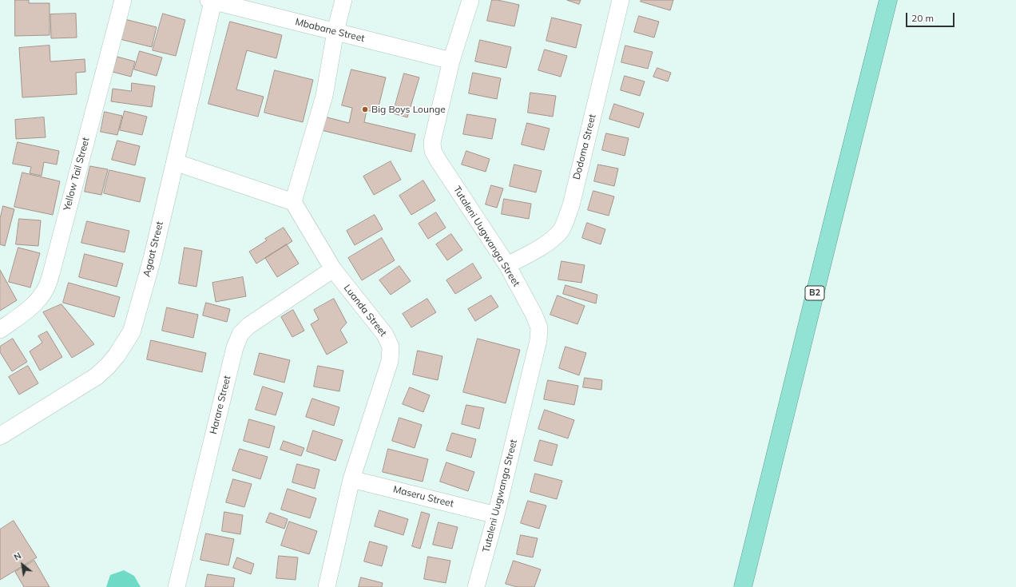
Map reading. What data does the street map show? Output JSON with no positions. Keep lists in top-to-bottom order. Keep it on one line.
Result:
{"streets":{"highway":["B2"],"street":["Mbabane Street","Dodoma Street","Yellow Tail Street","Tutaleni Uugwanga Street","Agaat Street","Luanda Street","Harare Street","Maseru Street"]},"crossings":[["Mbabane Street","Tutaleni Uugwanga Street"],["Mbabane Street","Agaat Street"],["Dodoma Street","Tutaleni Uugwanga Street"],["Tutaleni Uugwanga Street","Maseru Street"],["Luanda Street","Harare Street"],["Luanda Street","Maseru Street"]],"places":["Big Boys Lounge"],"scale_bar":"20 m","north":"top left"}
